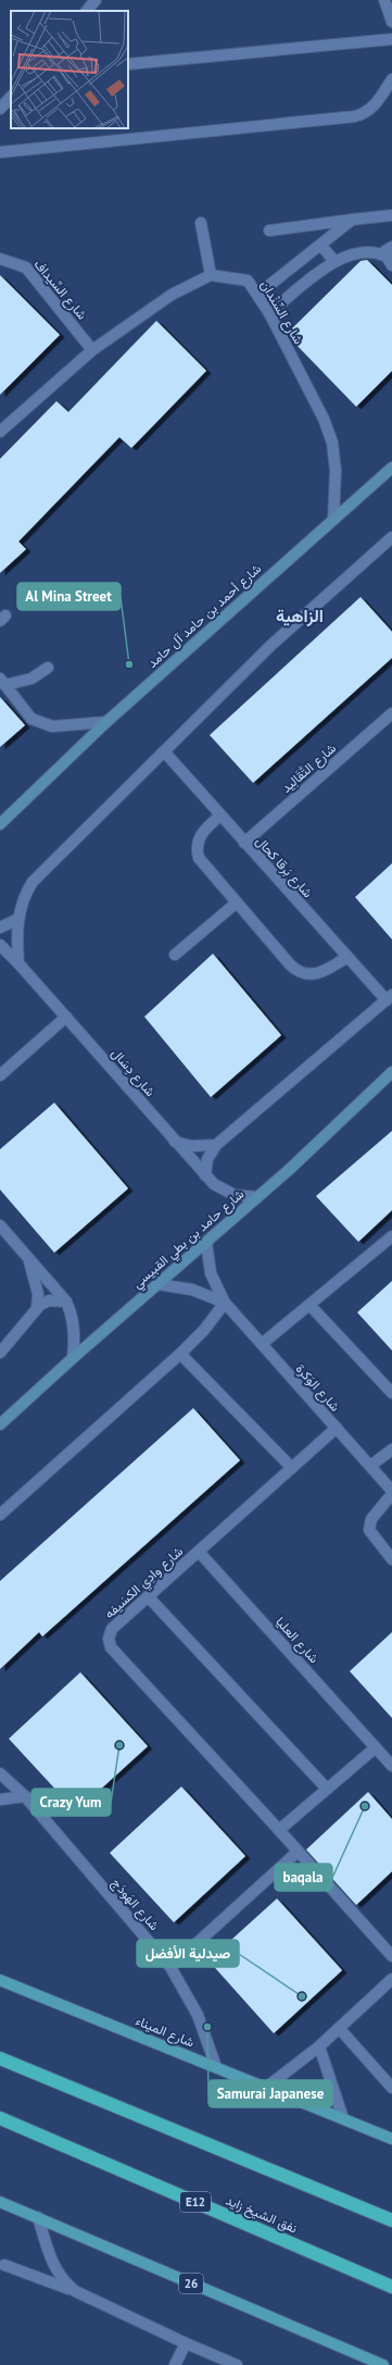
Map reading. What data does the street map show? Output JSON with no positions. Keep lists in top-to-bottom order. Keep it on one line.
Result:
{"streets":{"highway":["E12","نفق الشيخ زايد"],"main road":["شارع أحمد بن حامد آل حامد","شارع حامد بن بطي القبيسي","شارع الميناء","26"],"street":["شارع السِّيداف","شارع السِّنْدان","شارع التَّقَالِيد","شارع بَرقا كحال","شارع دِسَال","شارع الوَكرة","شارع وادِي الكسَيفه","شارع العليا","شارع الهَودَج"]},"crossings":[["شارع السِّنْدان","شارع أحمد بن حامد آل حامد"],["شارع التَّقَالِيد","شارع بَرقا كحال"],["شارع دِسَال","شارع حامد بن بطي القبيسي"],["شارع حامد بن بطي القبيسي","شارع الوَكرة"],["شارع الوَكرة","شارع وادِي الكسَيفه"],["شارع وادِي الكسَيفه","شارع العليا"],["شارع الهَودَج","شارع الميناء"]],"districts":["الزاهية"],"places":["Al Mina Street","Crazy Yum","baqala","صيدلية الأفضل","Samurai Japanese"]}
